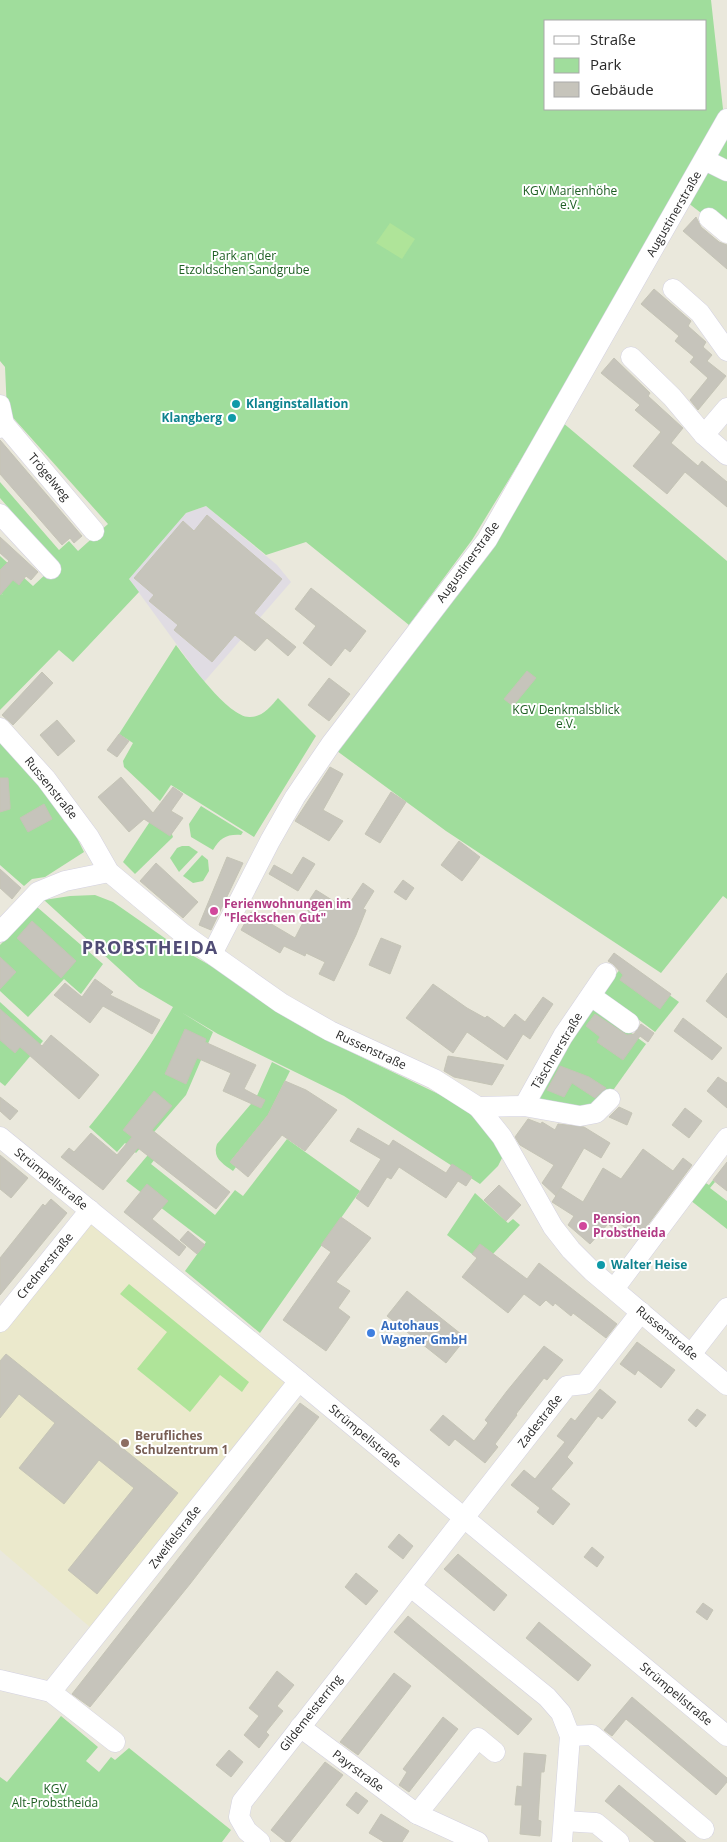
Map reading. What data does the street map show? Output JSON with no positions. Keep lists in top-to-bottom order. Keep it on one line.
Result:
{"streets":{"street":["Augustinerstraße","Trögelweg","Russenstraße","Täschnerstraße","Strümpellstraße","Crednerstraße","Zadestraße","Zweifelstraße","Gildemeisterring","Payrstraße"]},"crossings":[["Augustinerstraße","Russenstraße"],["Russenstraße","Täschnerstraße"],["Russenstraße","Zadestraße"],["Strümpellstraße","Crednerstraße"],["Strümpellstraße","Zadestraße"],["Strümpellstraße","Zweifelstraße"],["Strümpellstraße","Gildemeisterring"],["Zadestraße","Gildemeisterring"],["Gildemeisterring","Payrstraße"]],"districts":["PROBSTHEIDA"],"parks":["KGV Marienhöhe e.V.","Park an der Etzoldschen Sandgrube","KGV Denkmalsblick e.V.","KGV Alt-Probstheida"],"places":["Klanginstallation","Klangberg","Ferienwohnungen im \"Fleckschen Gut\"","Pension Probstheida","Walter Heise","Autohaus Wagner GmbH","Berufliches Schulzentrum 1"],"legend":["Straße","Park","Gebäude"]}
